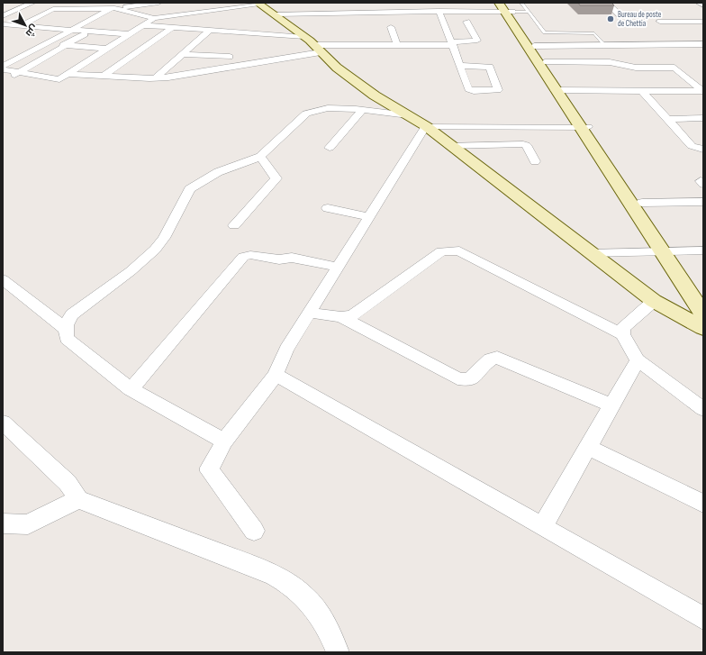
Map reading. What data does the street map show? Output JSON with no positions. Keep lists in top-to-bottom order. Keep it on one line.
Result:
{"places":["Bureau de poste de Chettia"],"north":"bottom right"}
